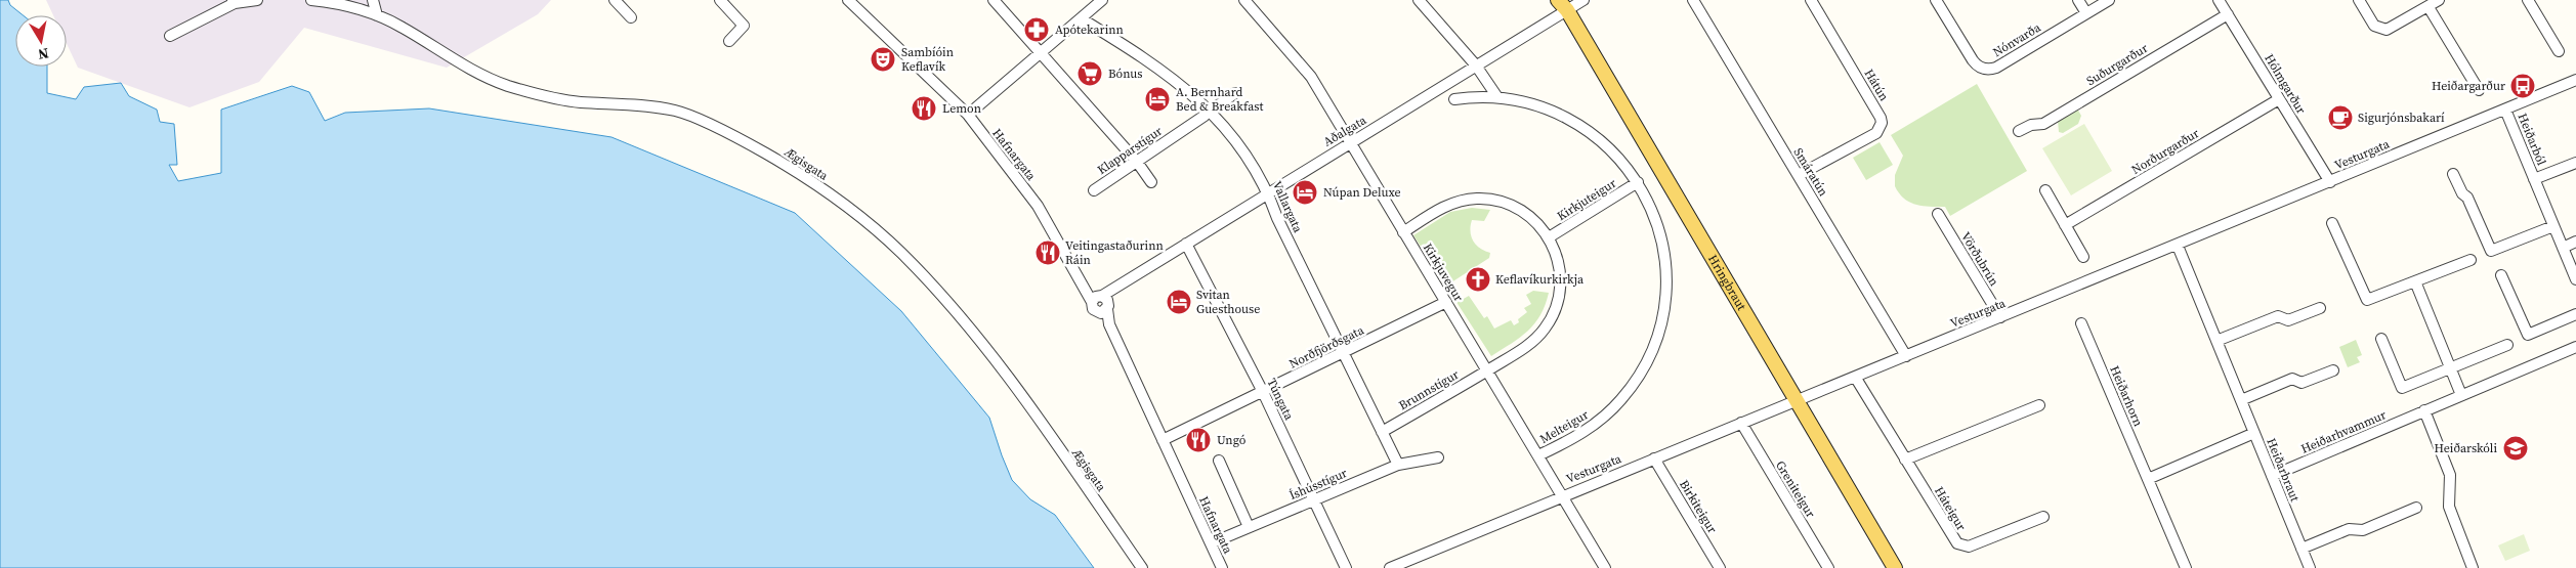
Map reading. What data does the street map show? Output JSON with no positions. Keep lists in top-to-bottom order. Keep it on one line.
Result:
{"streets":{"main road":["Hringbraut"],"street":["Nónvarða","Suðurgarður","Hólmgarður","Hátún","Aðalgata","Heiðarból","Klapparstígur","Norðurgarður","Hafnargata","Vesturgata","Ægisgata","Smáratún","Kirkjuteigur","Vallargata","Vörðubrún","Kirkjuvegur","Norðfjörðsgata","Brunnstígur","Heiðarhorn","Túngata","Melteigur","Heiðarhvammur","Heiðarbraut","Íshússtígur","Greniteigur","Birkiteigur","Háteigur"]},"crossings":[["Suðurgarður","Hólmgarður"],["Hólmgarður","Norðurgarður"],["Hólmgarður","Vesturgata"],["Hátún","Smáratún"],["Aðalgata","Hafnargata"],["Aðalgata","Vallargata"],["Aðalgata","Kirkjuvegur"],["Aðalgata","Hringbraut"],["Aðalgata","Túngata"],["Heiðarból","Vesturgata"],["Klapparstígur","Vallargata"],["Hafnargata","Norðfjörðsgata"],["Hafnargata","Íshússtígur"],["Vesturgata","Smáratún"],["Vesturgata","Vörðubrún"],["Vesturgata","Kirkjuvegur"],["Vesturgata","Hringbraut"],["Vesturgata","Heiðarbraut"],["Vesturgata","Greniteigur"],["Vesturgata","Birkiteigur"],["Vesturgata","Háteigur"],["Kirkjuteigur","Kirkjuvegur"],["Kirkjuteigur","Brunnstígur"],["Kirkjuteigur","Melteigur"],["Vallargata","Norðfjörðsgata"],["Vallargata","Brunnstígur"],["Vallargata","Íshússtígur"],["Kirkjuvegur","Norðfjörðsgata"],["Kirkjuvegur","Brunnstígur"],["Kirkjuvegur","Melteigur"],["Norðfjörðsgata","Túngata"],["Túngata","Íshússtígur"],["Heiðarhvammur","Heiðarbraut"]],"places":{"pharmacy":["Apótekarinn"],"theatre":["Sambíóin Keflavík"],"supermarket":["Bónus"],"bus stop":["Heiðargarður"],"hotel":["A. Bernhard Bed & Breakfast","Núpan Deluxe","Svitan Guesthouse"],"restaurant":["Lemon","Veitingastaðurinn Ráin","Ungó"],"cafe":["Sigurjónsbakarí"],"church":["Keflavíkurkirkja"],"school or university":["Heiðarskóli"]},"north":"bottom"}
